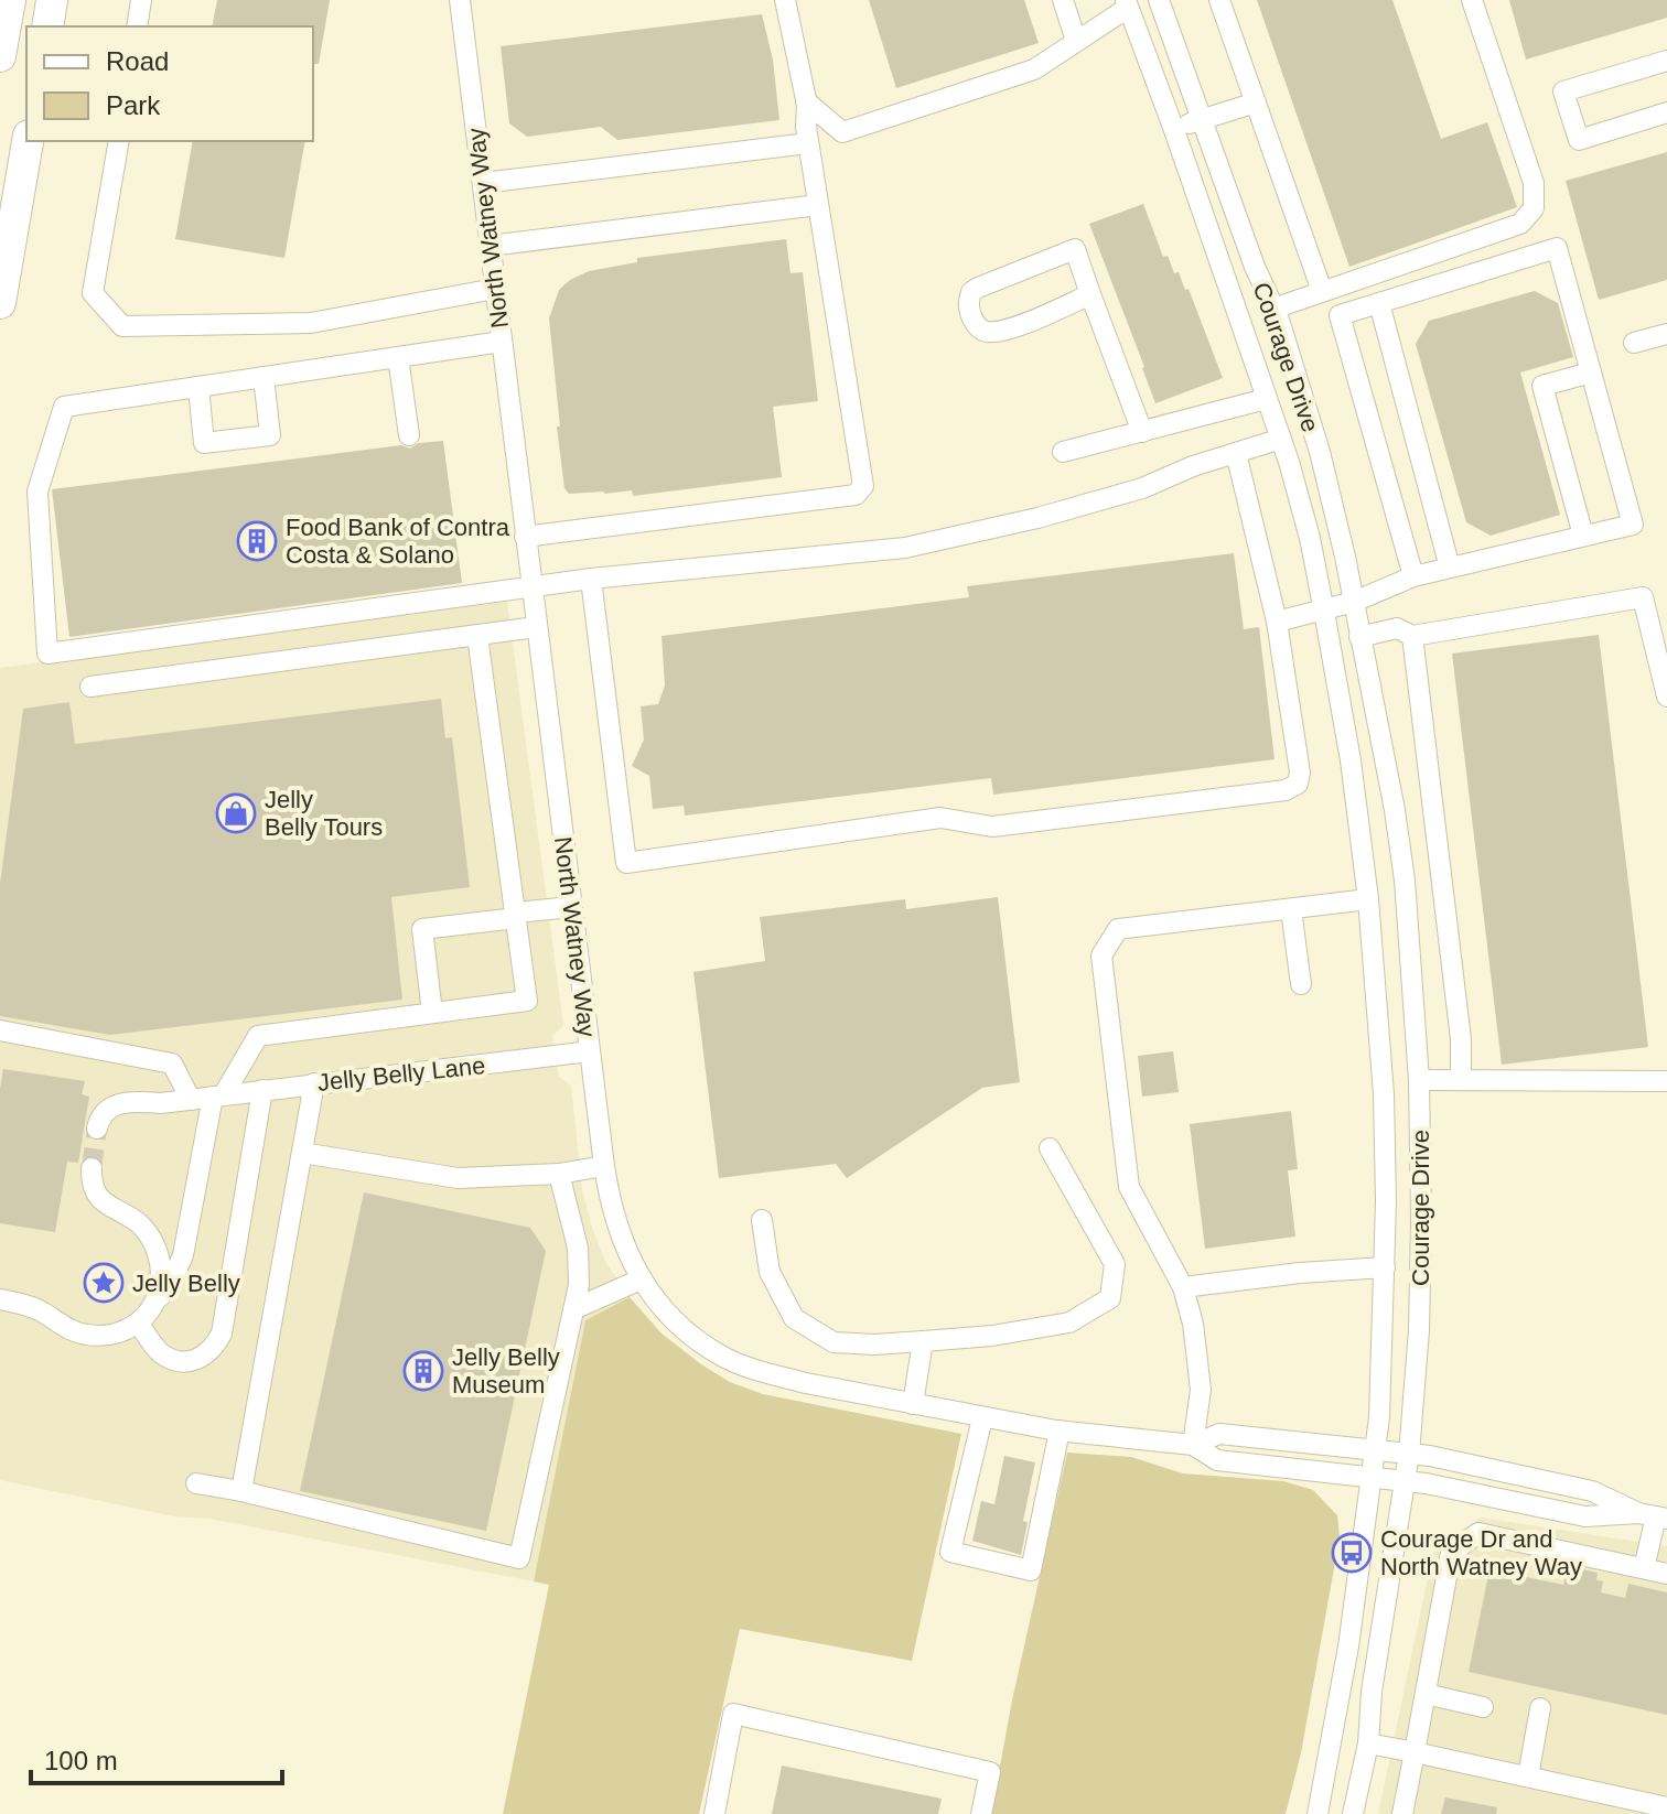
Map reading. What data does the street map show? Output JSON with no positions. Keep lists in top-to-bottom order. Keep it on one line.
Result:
{"streets":{"street":["North Watney Way","Courage Drive","Jelly Belly Lane"]},"crossings":[["North Watney Way","Courage Drive"],["North Watney Way","Jelly Belly Lane"]],"places":{"building":["Food Bank of Contra Costa & Solano","Jelly Belly Museum"],"shop":["Jelly Belly Tours"],"place":["Jelly Belly"],"bus stop":["Courage Dr and North Watney Way"]},"legend":["Road","Park"],"scale_bar":"100 m"}
